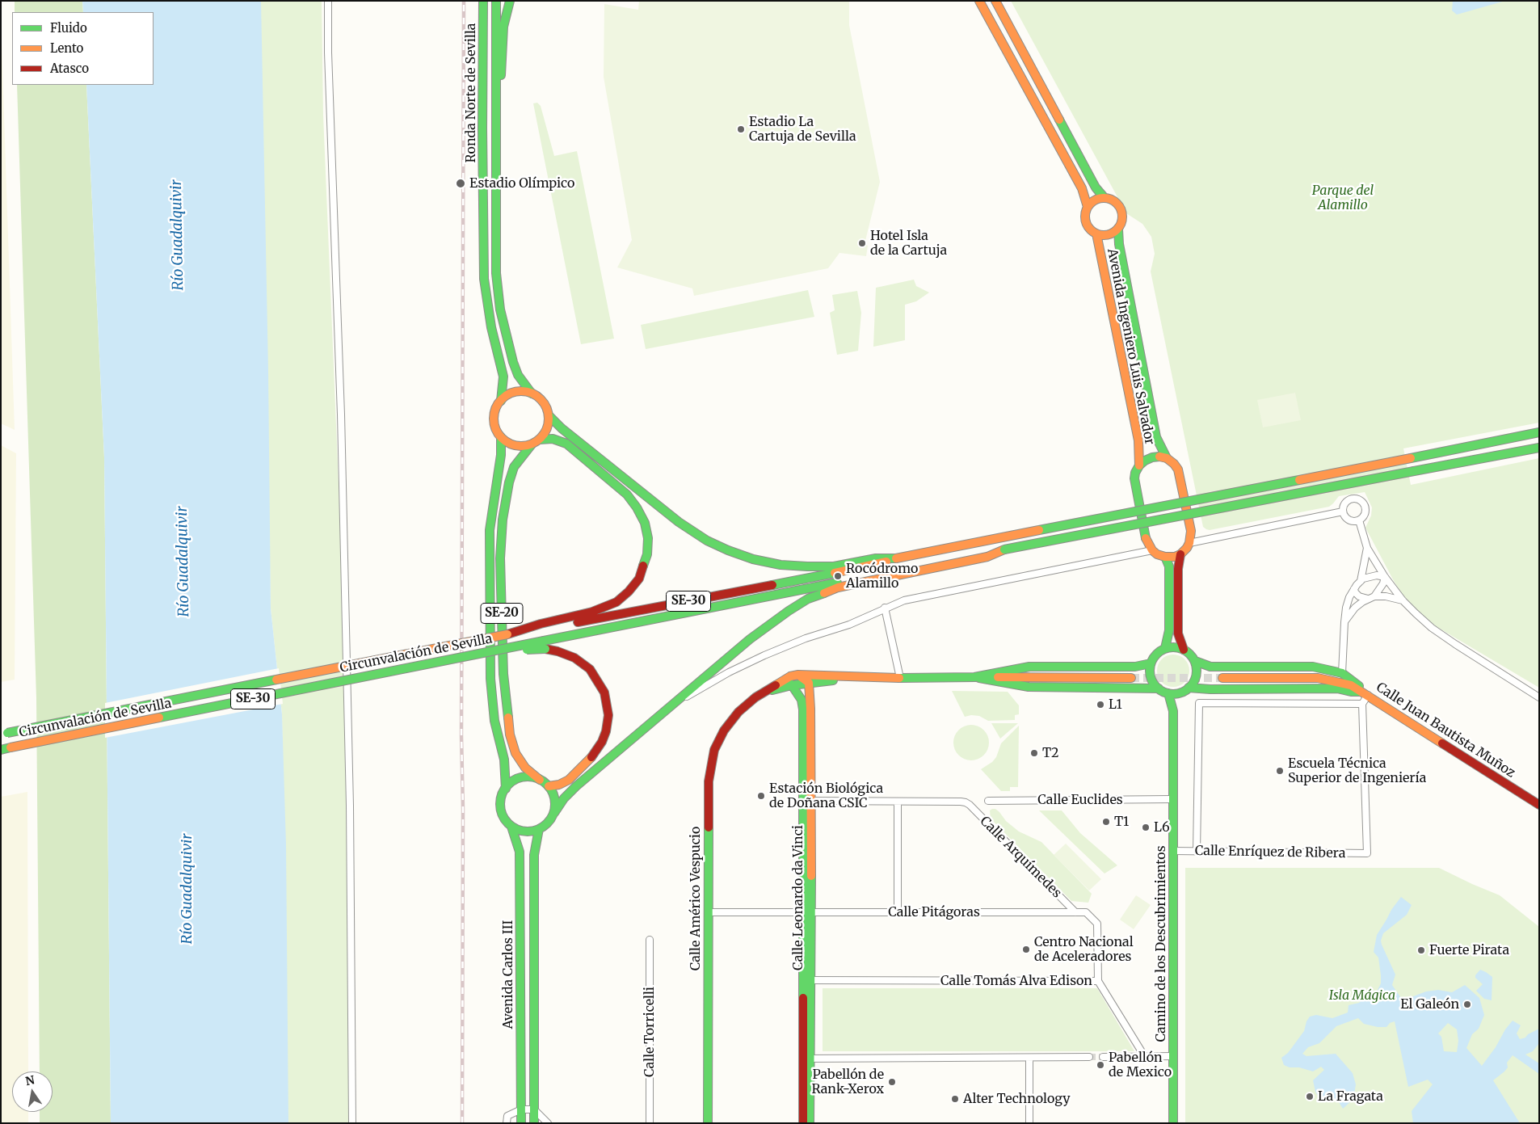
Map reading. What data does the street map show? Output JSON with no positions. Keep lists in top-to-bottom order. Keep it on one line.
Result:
{"streets":{"main road":["Ronda Norte de Sevilla","Avenida Ingeniero Luis Salvador","SE-30","SE-20","Circunvalación de Sevilla","Calle Juan Bautista Muñoz","Calle Leonardo da Vinci","Calle Américo Vespucio","Camino de los Descubrimientos","Avenida Carlos III"],"street":["Calle Euclides","Calle Enríquez de Ribera","Calle Arquímedes","Calle Pitágoras","Calle Tomás Alva Edison","Calle Torricelli"]},"crossings":[["Ronda Norte de Sevilla","SE-20"],["Ronda Norte de Sevilla","Circunvalación de Sevilla"],["Ronda Norte de Sevilla","Avenida Carlos III"],["SE-20","Avenida Carlos III"],["Calle Juan Bautista Muñoz","Calle Américo Vespucio"],["Calle Juan Bautista Muñoz","Camino de los Descubrimientos"],["Calle Euclides","Camino de los Descubrimientos"],["Calle Enríquez de Ribera","Camino de los Descubrimientos"],["Calle Arquímedes","Calle Pitágoras"],["Calle Leonardo da Vinci","Calle Américo Vespucio"],["Calle Leonardo da Vinci","Calle Pitágoras"],["Calle Leonardo da Vinci","Calle Tomás Alva Edison"],["Calle Américo Vespucio","Calle Pitágoras"],["Calle Américo Vespucio","Camino de los Descubrimientos"],["Calle Pitágoras","Calle Tomás Alva Edison"]],"water":["Río Guadalquivir"],"parks":["Parque del Alamillo","Isla Mágica"],"places":["Estadio La Cartuja de Sevilla","Estadio Olímpico","Hotel Isla de la Cartuja","Rocódromo Alamillo","L1","T2","Escuela Técnica Superior de Ingeniería","Estación Biológica de Doñana CSIC","T1","L6","Centro Nacional de Aceleradores","Fuerte Pirata","El Galeón","Pabellón de Mexico","Pabellón de Rank-Xerox","La Fragata","Alter Technology"],"legend":["Fluido","Lento","Atasco"],"north":"top"}
